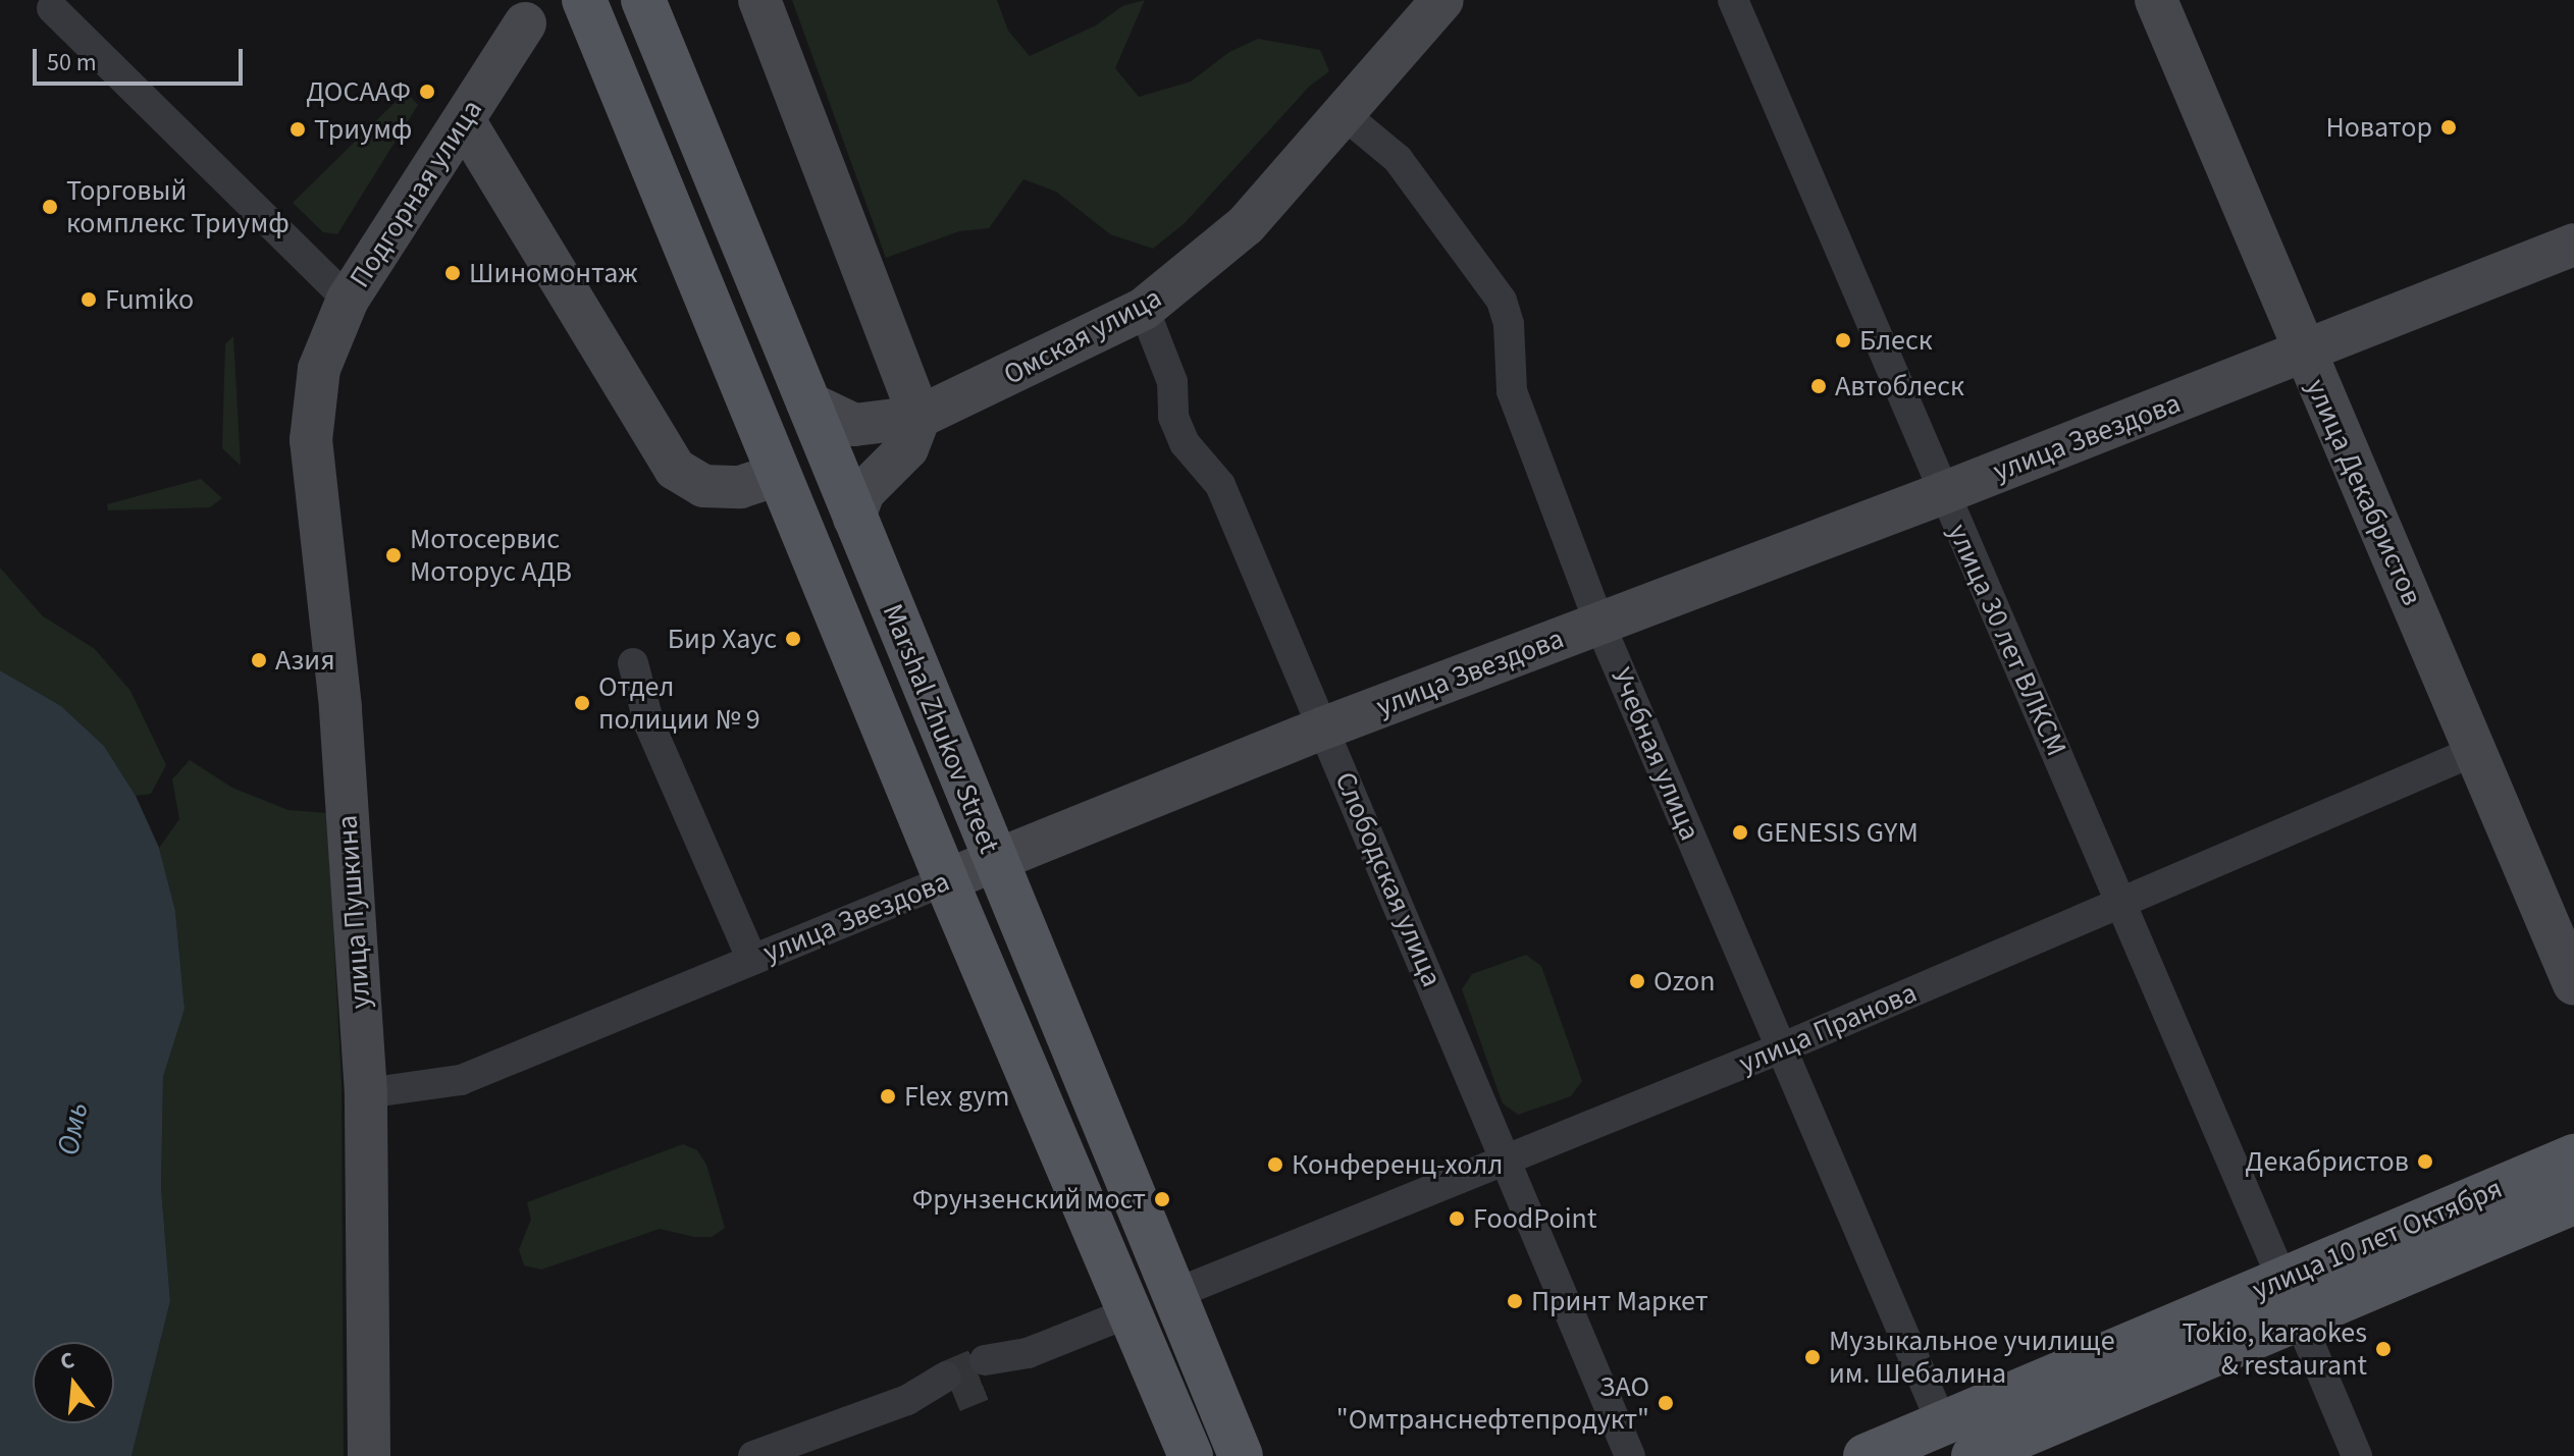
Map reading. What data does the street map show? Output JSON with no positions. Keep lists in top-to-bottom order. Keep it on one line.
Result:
{"streets":{"main road":["Marshal Zhukov Street","улица 10 лет Октября"],"street":["Подгорная улица","Омская улица","улица Звездова","улица Декабристов","улица 30 лет ВЛКСМ","Учебная улица","Слободская улица","улица Пушкина","улица Пранова"]},"crossings":[["Подгорная улица","улица Пушкина"],["Омская улица","Marshal Zhukov Street"],["Омская улица","Учебная улица"],["Омская улица","Слободская улица"],["улица Звездова","улица Декабристов"],["улица Звездова","улица 30 лет ВЛКСМ"],["улица Звездова","Marshal Zhukov Street"],["улица Звездова","Учебная улица"],["улица Звездова","Слободская улица"],["улица Звездова","улица Пушкина"],["улица Декабристов","улица Пранова"],["улица 30 лет ВЛКСМ","улица Пранова"],["улица 30 лет ВЛКСМ","улица 10 лет Октября"],["Marshal Zhukov Street","улица Пранова"],["Учебная улица","улица Пранова"],["Учебная улица","улица 10 лет Октября"],["Слободская улица","улица Пранова"]],"water":["Омь"],"places":["ДОСААФ","Новатор","Триумф","Торговый комплекс Триумф","Шиномонтаж","Fumiko","Блеск","Автоблеск","Мотосервис Моторус АДВ","Бир Хаус","Азия","Отдел полиции № 9","GENESIS GYM","Ozon","Flex gym","Декабристов","Конференц-холл","Фрунзенский мост","FoodPoint","Принт Маркет","Tokio, karaokes & restaurant","Музыкальное училище им. Шебалина","ЗАО \"Омтранснефтепродукт\""],"scale_bar":"50 m","north":"top"}
